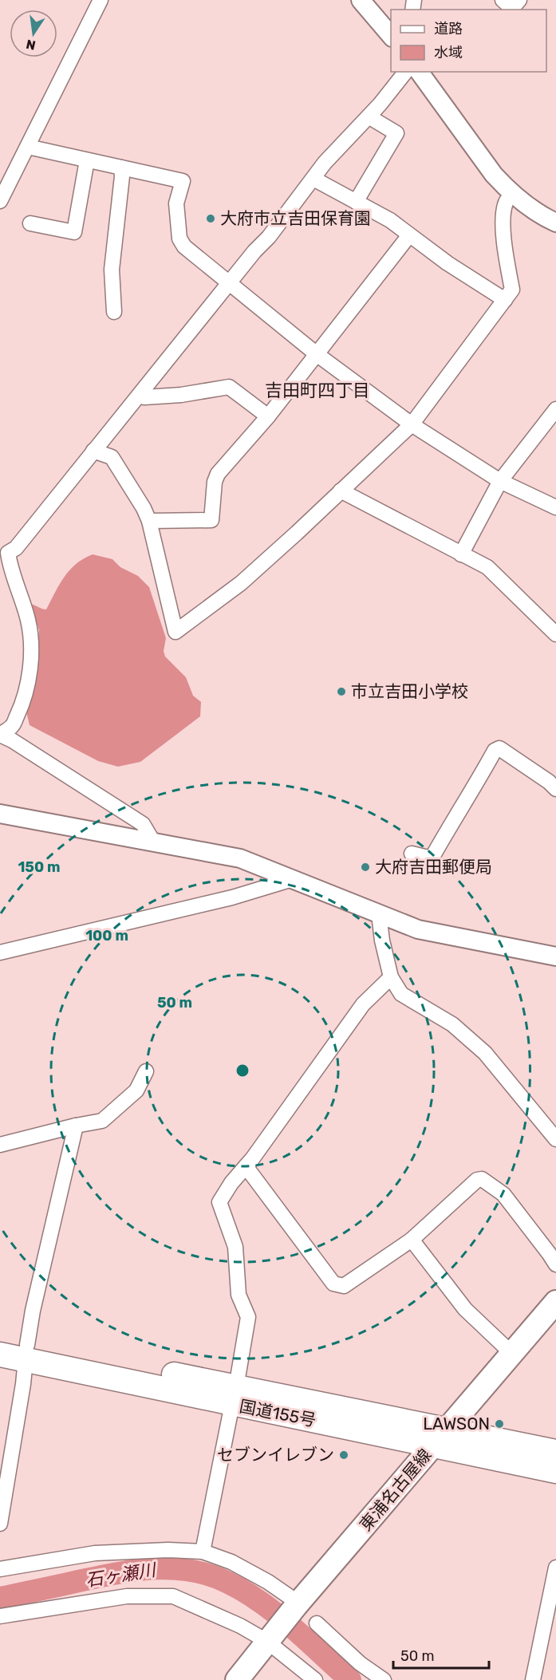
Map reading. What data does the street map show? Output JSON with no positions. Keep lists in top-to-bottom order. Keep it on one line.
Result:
{"streets":{"highway":["国道155号"],"main road":["東浦名古屋線"]},"crossings":[["国道155号","東浦名古屋線"]],"districts":["吉田町四丁目"],"water":["石ヶ瀬川"],"places":["大府市立吉田保育園","市立吉田小学校","大府吉田郵便局","LAWSON","セブンイレブン"],"legend":["道路","水域"],"scale_bar":"50 m","north":"bottom","rings":["150 m","100 m","50 m"]}
